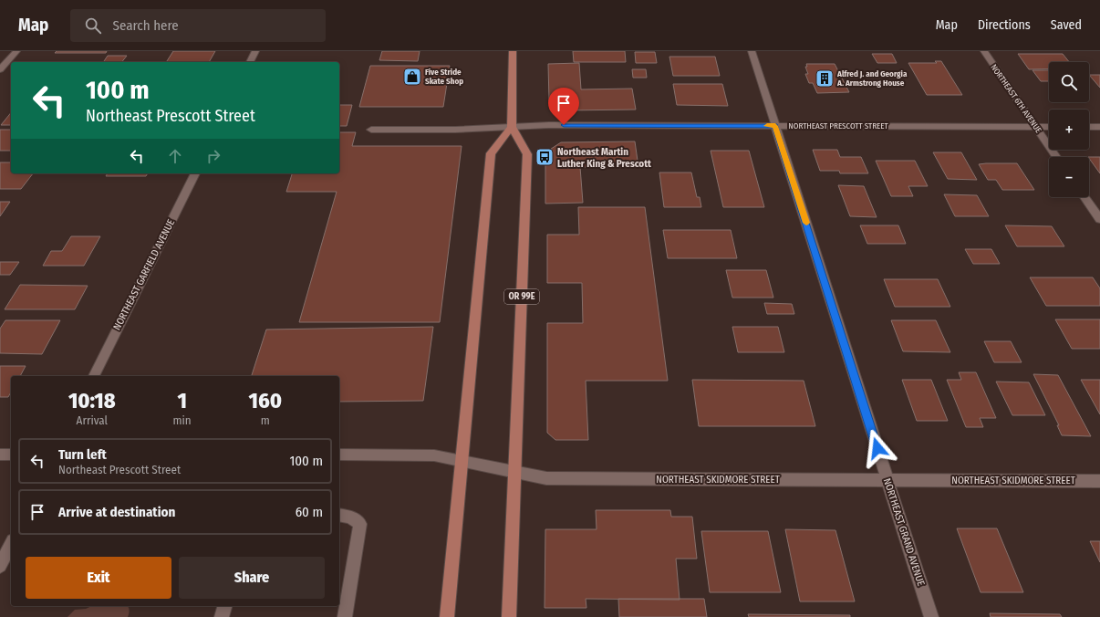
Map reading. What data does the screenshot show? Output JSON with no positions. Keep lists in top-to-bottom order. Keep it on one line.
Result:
{"streets":{"main road":["OR 99E"],"street":["NORTHEAST 6TH AVENUE","NORTHEAST PRESCOTT STREET","NORTHEAST GARFIELD AVENUE","NORTHEAST SKIDMORE STREET","NORTHEAST GRAND AVENUE"]},"crossings":[["NORTHEAST 6TH AVENUE","NORTHEAST PRESCOTT STREET"],["NORTHEAST PRESCOTT STREET","OR 99E"],["NORTHEAST PRESCOTT STREET","NORTHEAST GRAND AVENUE"],["OR 99E","NORTHEAST SKIDMORE STREET"],["NORTHEAST SKIDMORE STREET","NORTHEAST GRAND AVENUE"]],"places":{"shop":["Five Stride Skate Shop"],"building":["Alfred J. and Georgia A. Armstrong House"],"bus stop":["Northeast Martin Luther King & Prescott"]},"page":{"header":"Map","search":"Search here","nav":["Map","Directions","Saved"],"map_buttons":["+","−"],"turn":["100 m","Northeast Prescott Street"],"eta":["10:18","Arrival","1","min","160","m"],"list":[{"name":"Turn left","note":"Northeast Prescott Street","value":"100 m"},{"name":"Arrive at destination","value":"60 m"}],"buttons":["Exit","Share"]}}
